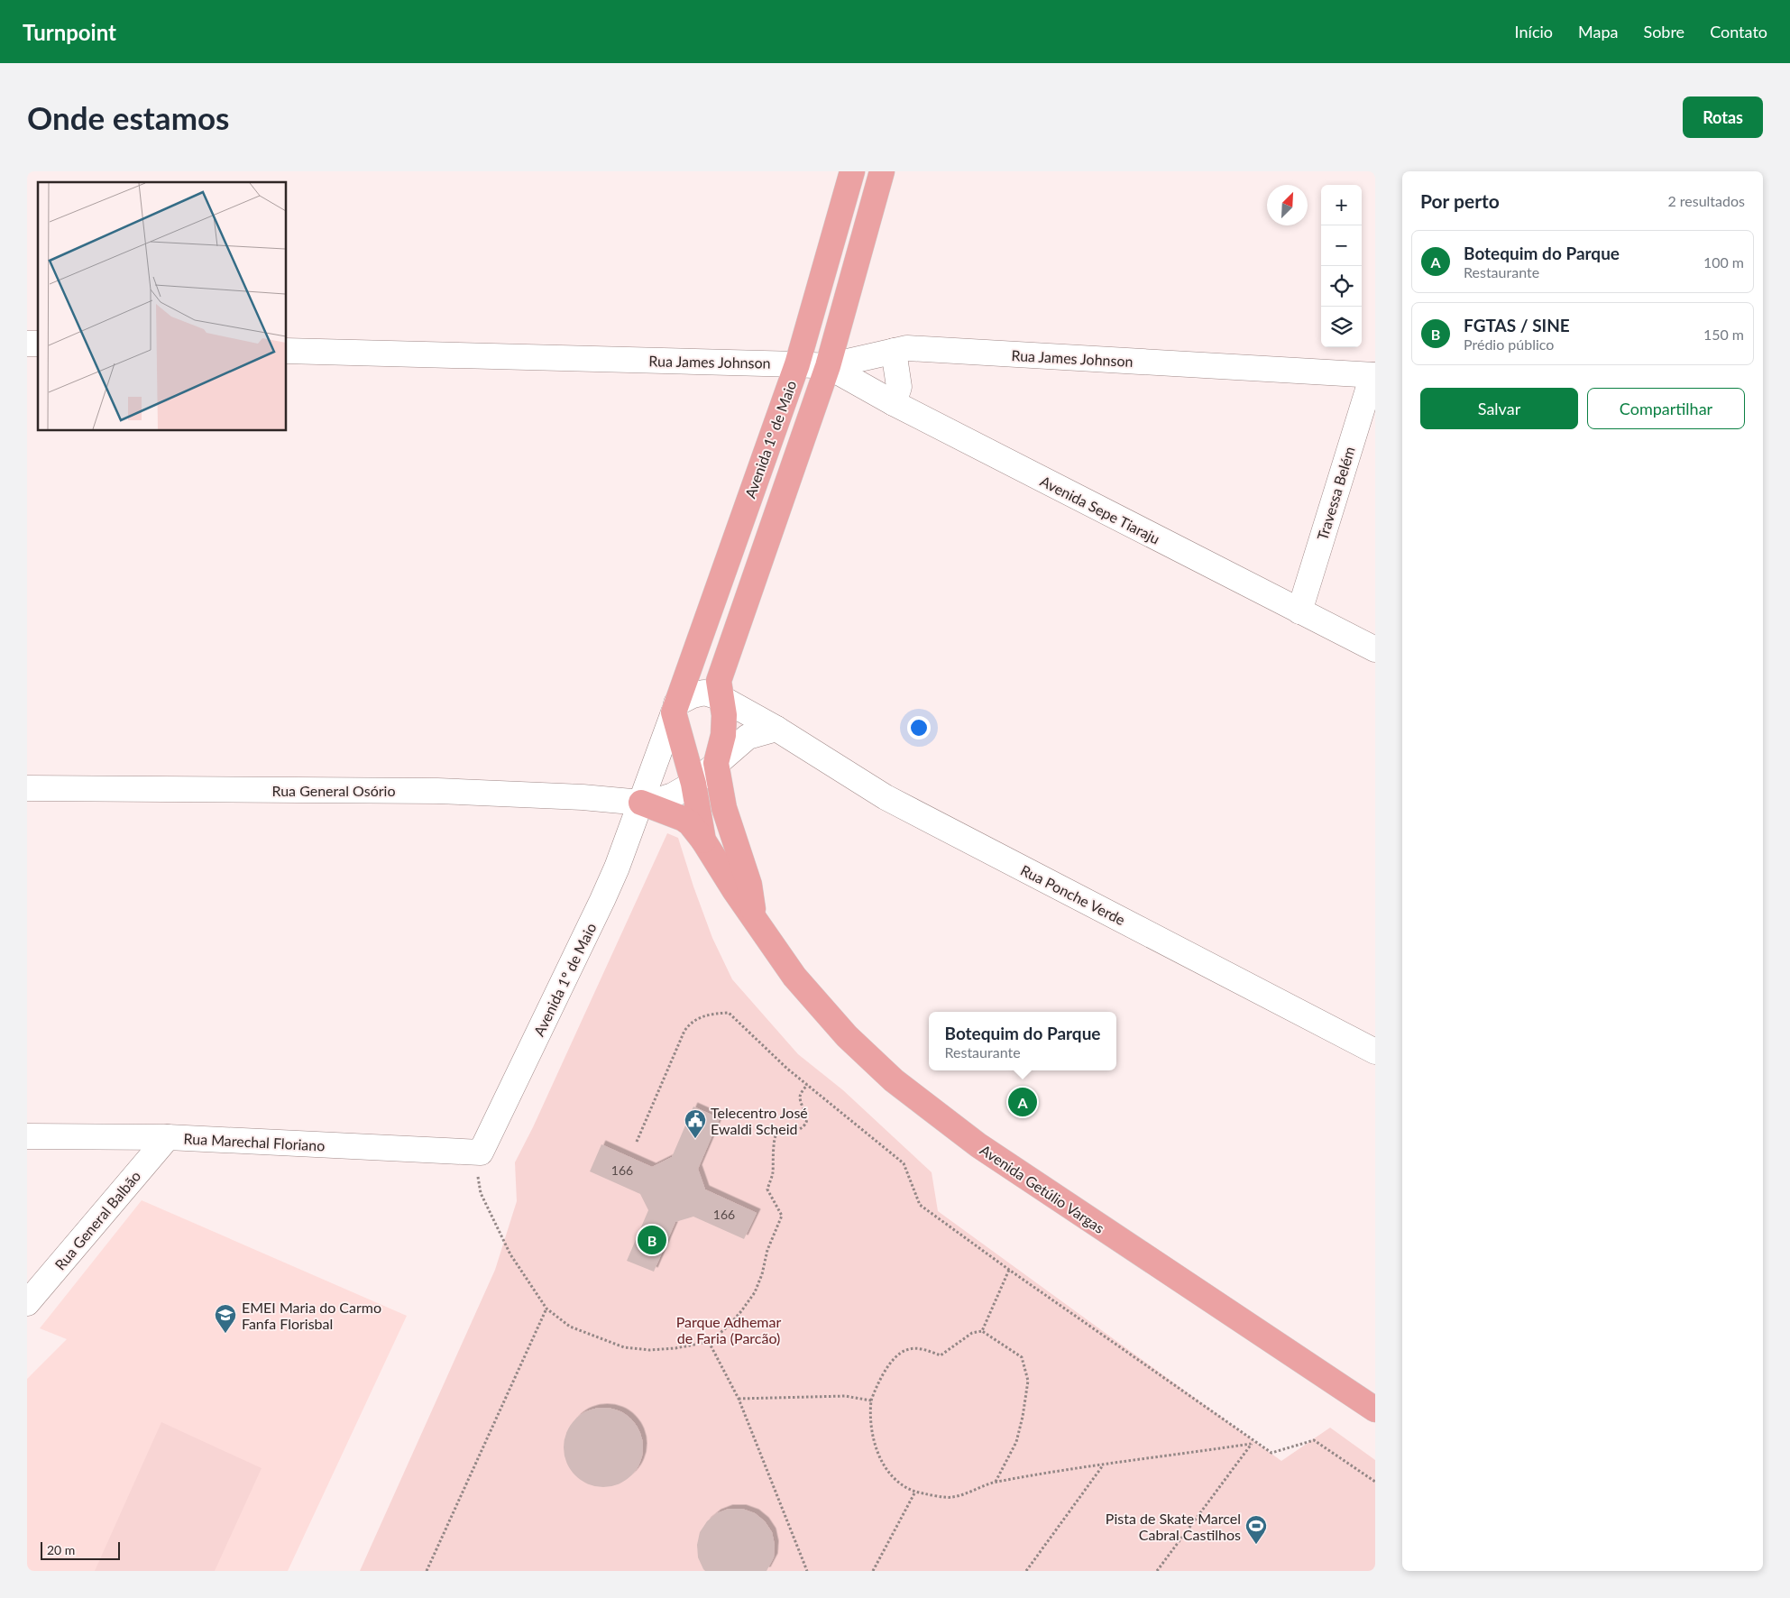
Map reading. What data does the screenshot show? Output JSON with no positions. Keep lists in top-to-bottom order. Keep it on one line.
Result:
{"streets":{"main road":["Avenida 1º de Maio","Avenida Getúlio Vargas"],"street":["Rua James Johnson","Travessa Belém","Avenida Sepe Tiaraju","Rua General Osório","Rua Ponche Verde","Rua Marechal Floriano","Rua General Balbão"]},"crossings":[["Rua James Johnson","Avenida 1º de Maio"],["Rua James Johnson","Travessa Belém"],["Rua James Johnson","Avenida Sepe Tiaraju"],["Avenida 1º de Maio","Avenida Sepe Tiaraju"],["Avenida 1º de Maio","Rua General Osório"],["Avenida 1º de Maio","Rua Ponche Verde"],["Avenida 1º de Maio","Rua Marechal Floriano"],["Avenida 1º de Maio","Avenida Getúlio Vargas"],["Travessa Belém","Avenida Sepe Tiaraju"],["Rua Marechal Floriano","Rua General Balbão"]],"parks":["Parque Adhemar de Faria (Parcão)"],"places":{"public building":["Telecentro José Ewaldi Scheid"],"school or university":["EMEI Maria do Carmo Fanfa Florisbal"],"sports":["Pista de Skate Marcel Cabral Castilhos"]},"house_numbers":["166","166"],"scale_bar":"20 m","north":"top right","page":{"header":"Turnpoint","nav":["Início","Mapa","Sobre","Contato"],"buttons":["Rotas",["Salvar","Compartilhar"]],"title":"Onde estamos","heading":["Por perto","2 resultados"],"map_buttons":["+","−"],"list":[{"mark":"A","name":"Botequim do Parque","note":"Restaurante","value":"100 m"},{"mark":"B","name":"FGTAS / SINE","note":"Prédio público","value":"150 m"}],"popup":["Botequim do Parque","Restaurante"],"pins":["A","B"],"scale":"20 m"}}
